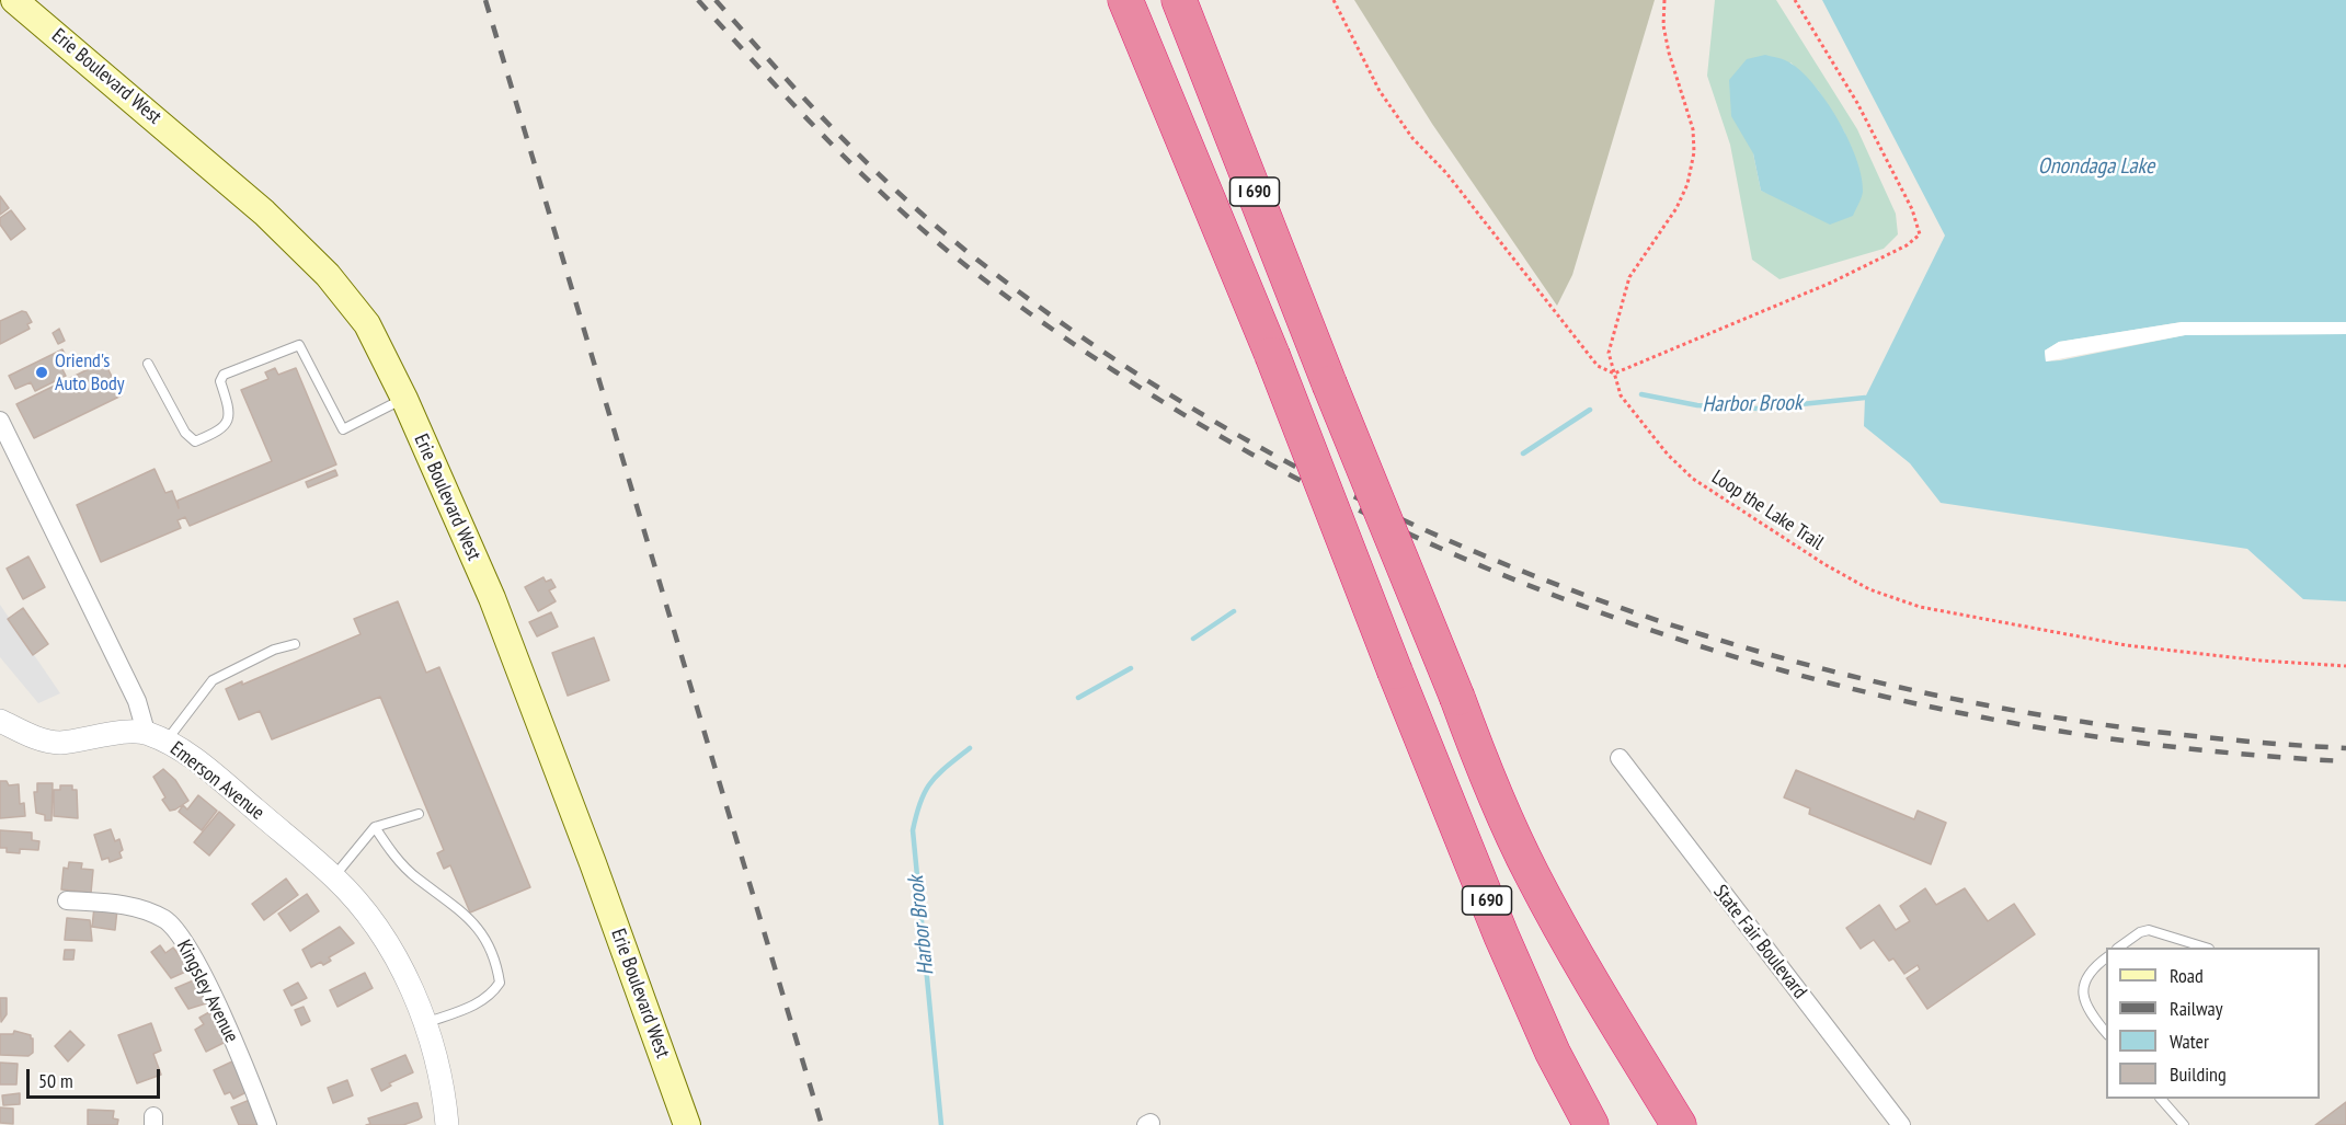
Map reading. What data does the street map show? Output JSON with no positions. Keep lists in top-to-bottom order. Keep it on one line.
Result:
{"streets":{"highway":["I 690"],"main road":["Erie Boulevard West"],"street":["Emerson Avenue","State Fair Boulevard","Kingsley Avenue"],"path":["Loop the Lake Trail"]},"water":["Onondaga Lake","Harbor Brook"],"places":["Oriend's Auto Body"],"legend":["Road","Railway","Water","Building"],"scale_bar":"50 m"}
